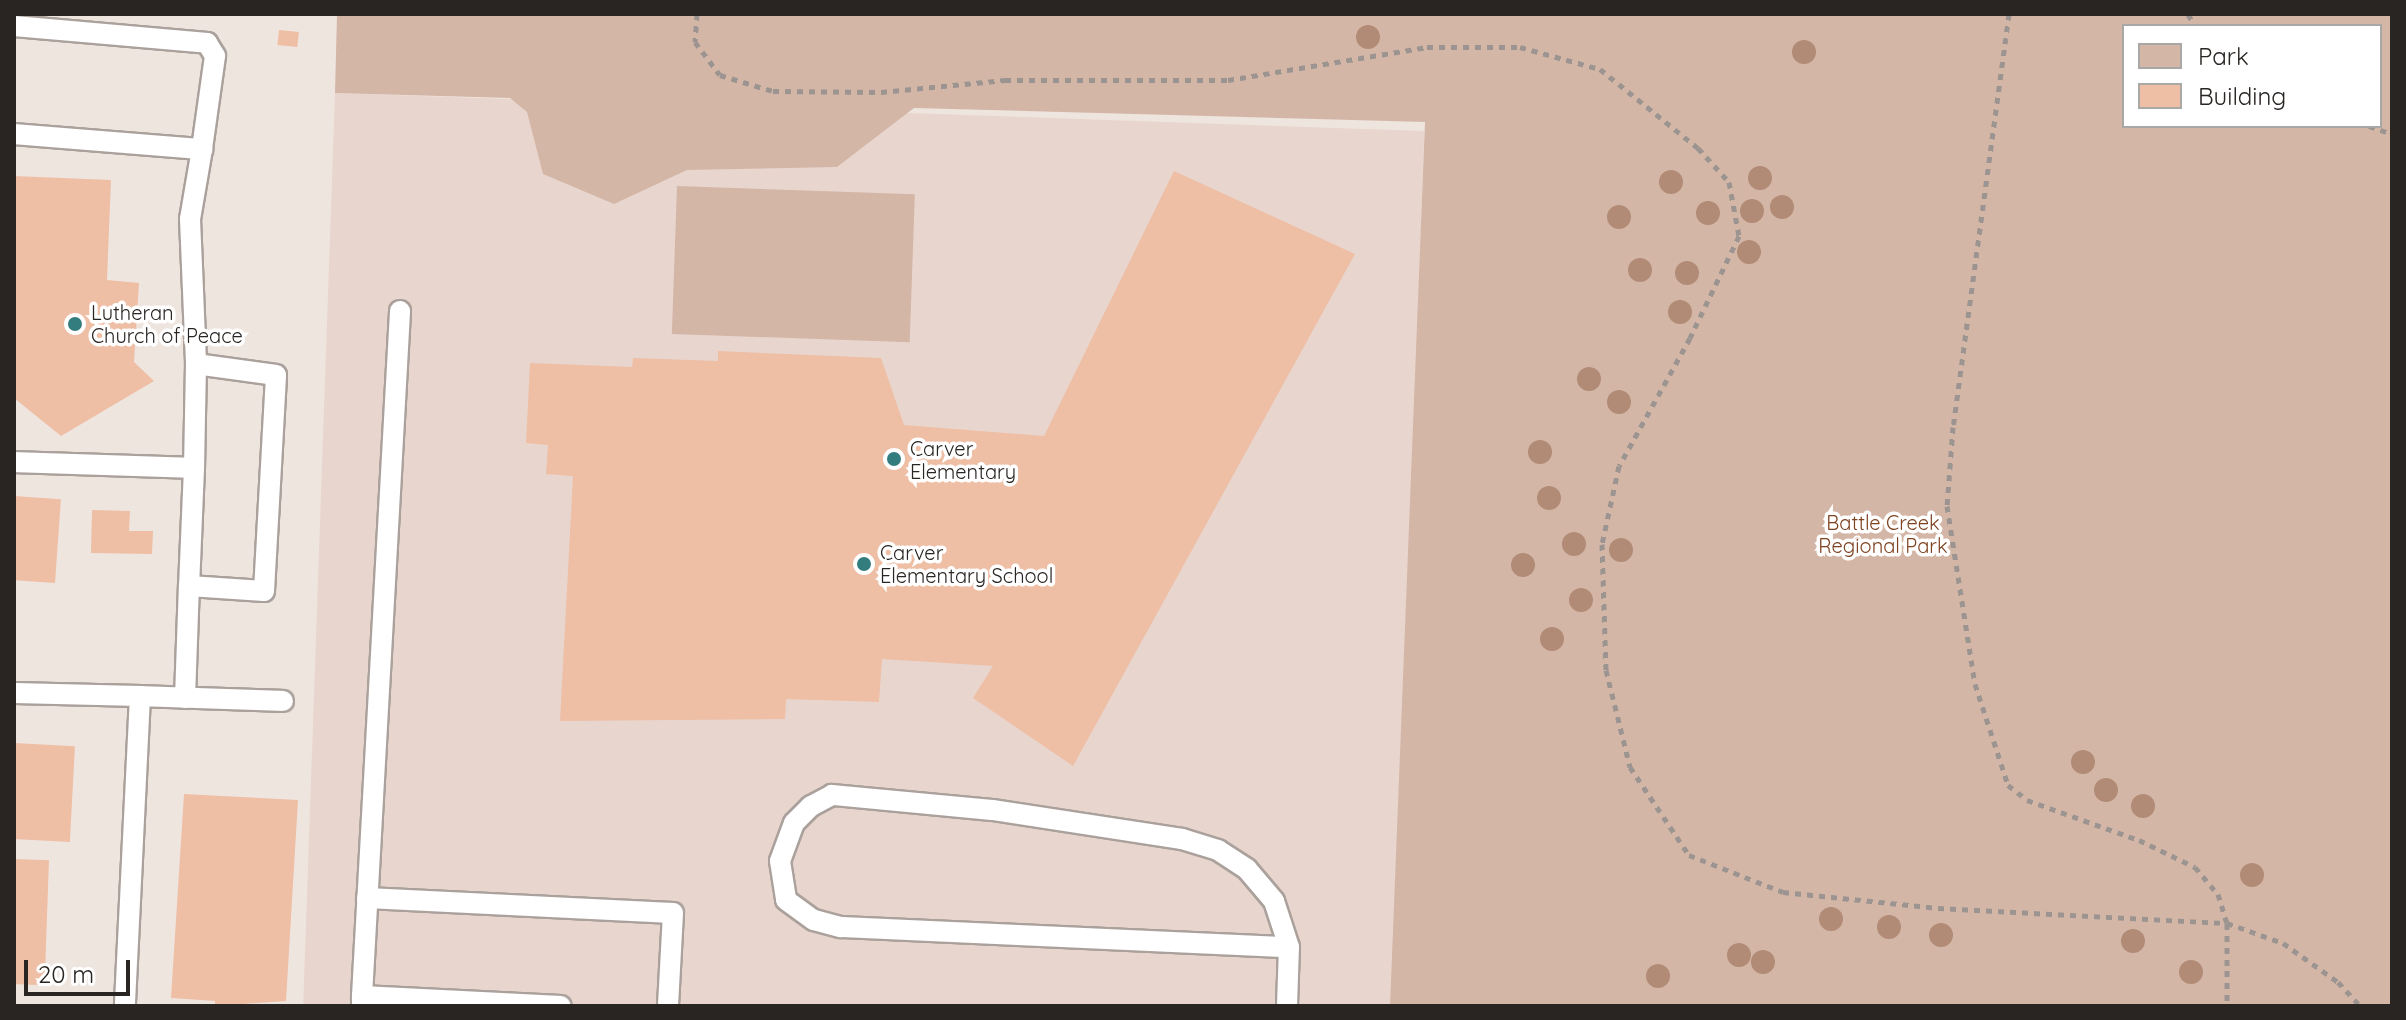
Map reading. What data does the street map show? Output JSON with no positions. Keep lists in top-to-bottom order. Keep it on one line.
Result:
{"parks":["Battle Creek Regional Park"],"places":["Lutheran Church of Peace","Carver Elementary","Carver Elementary School"],"legend":["Park","Building"],"scale_bar":"20 m"}
